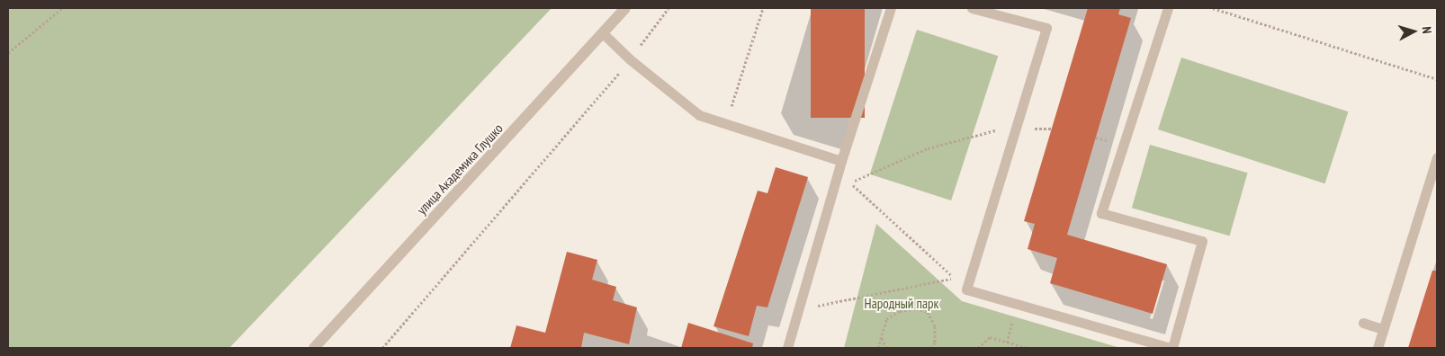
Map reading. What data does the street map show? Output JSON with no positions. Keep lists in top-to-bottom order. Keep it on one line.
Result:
{"streets":{"street":["улица Академика Глушко"]},"parks":["Народный парк"],"north":"right"}
